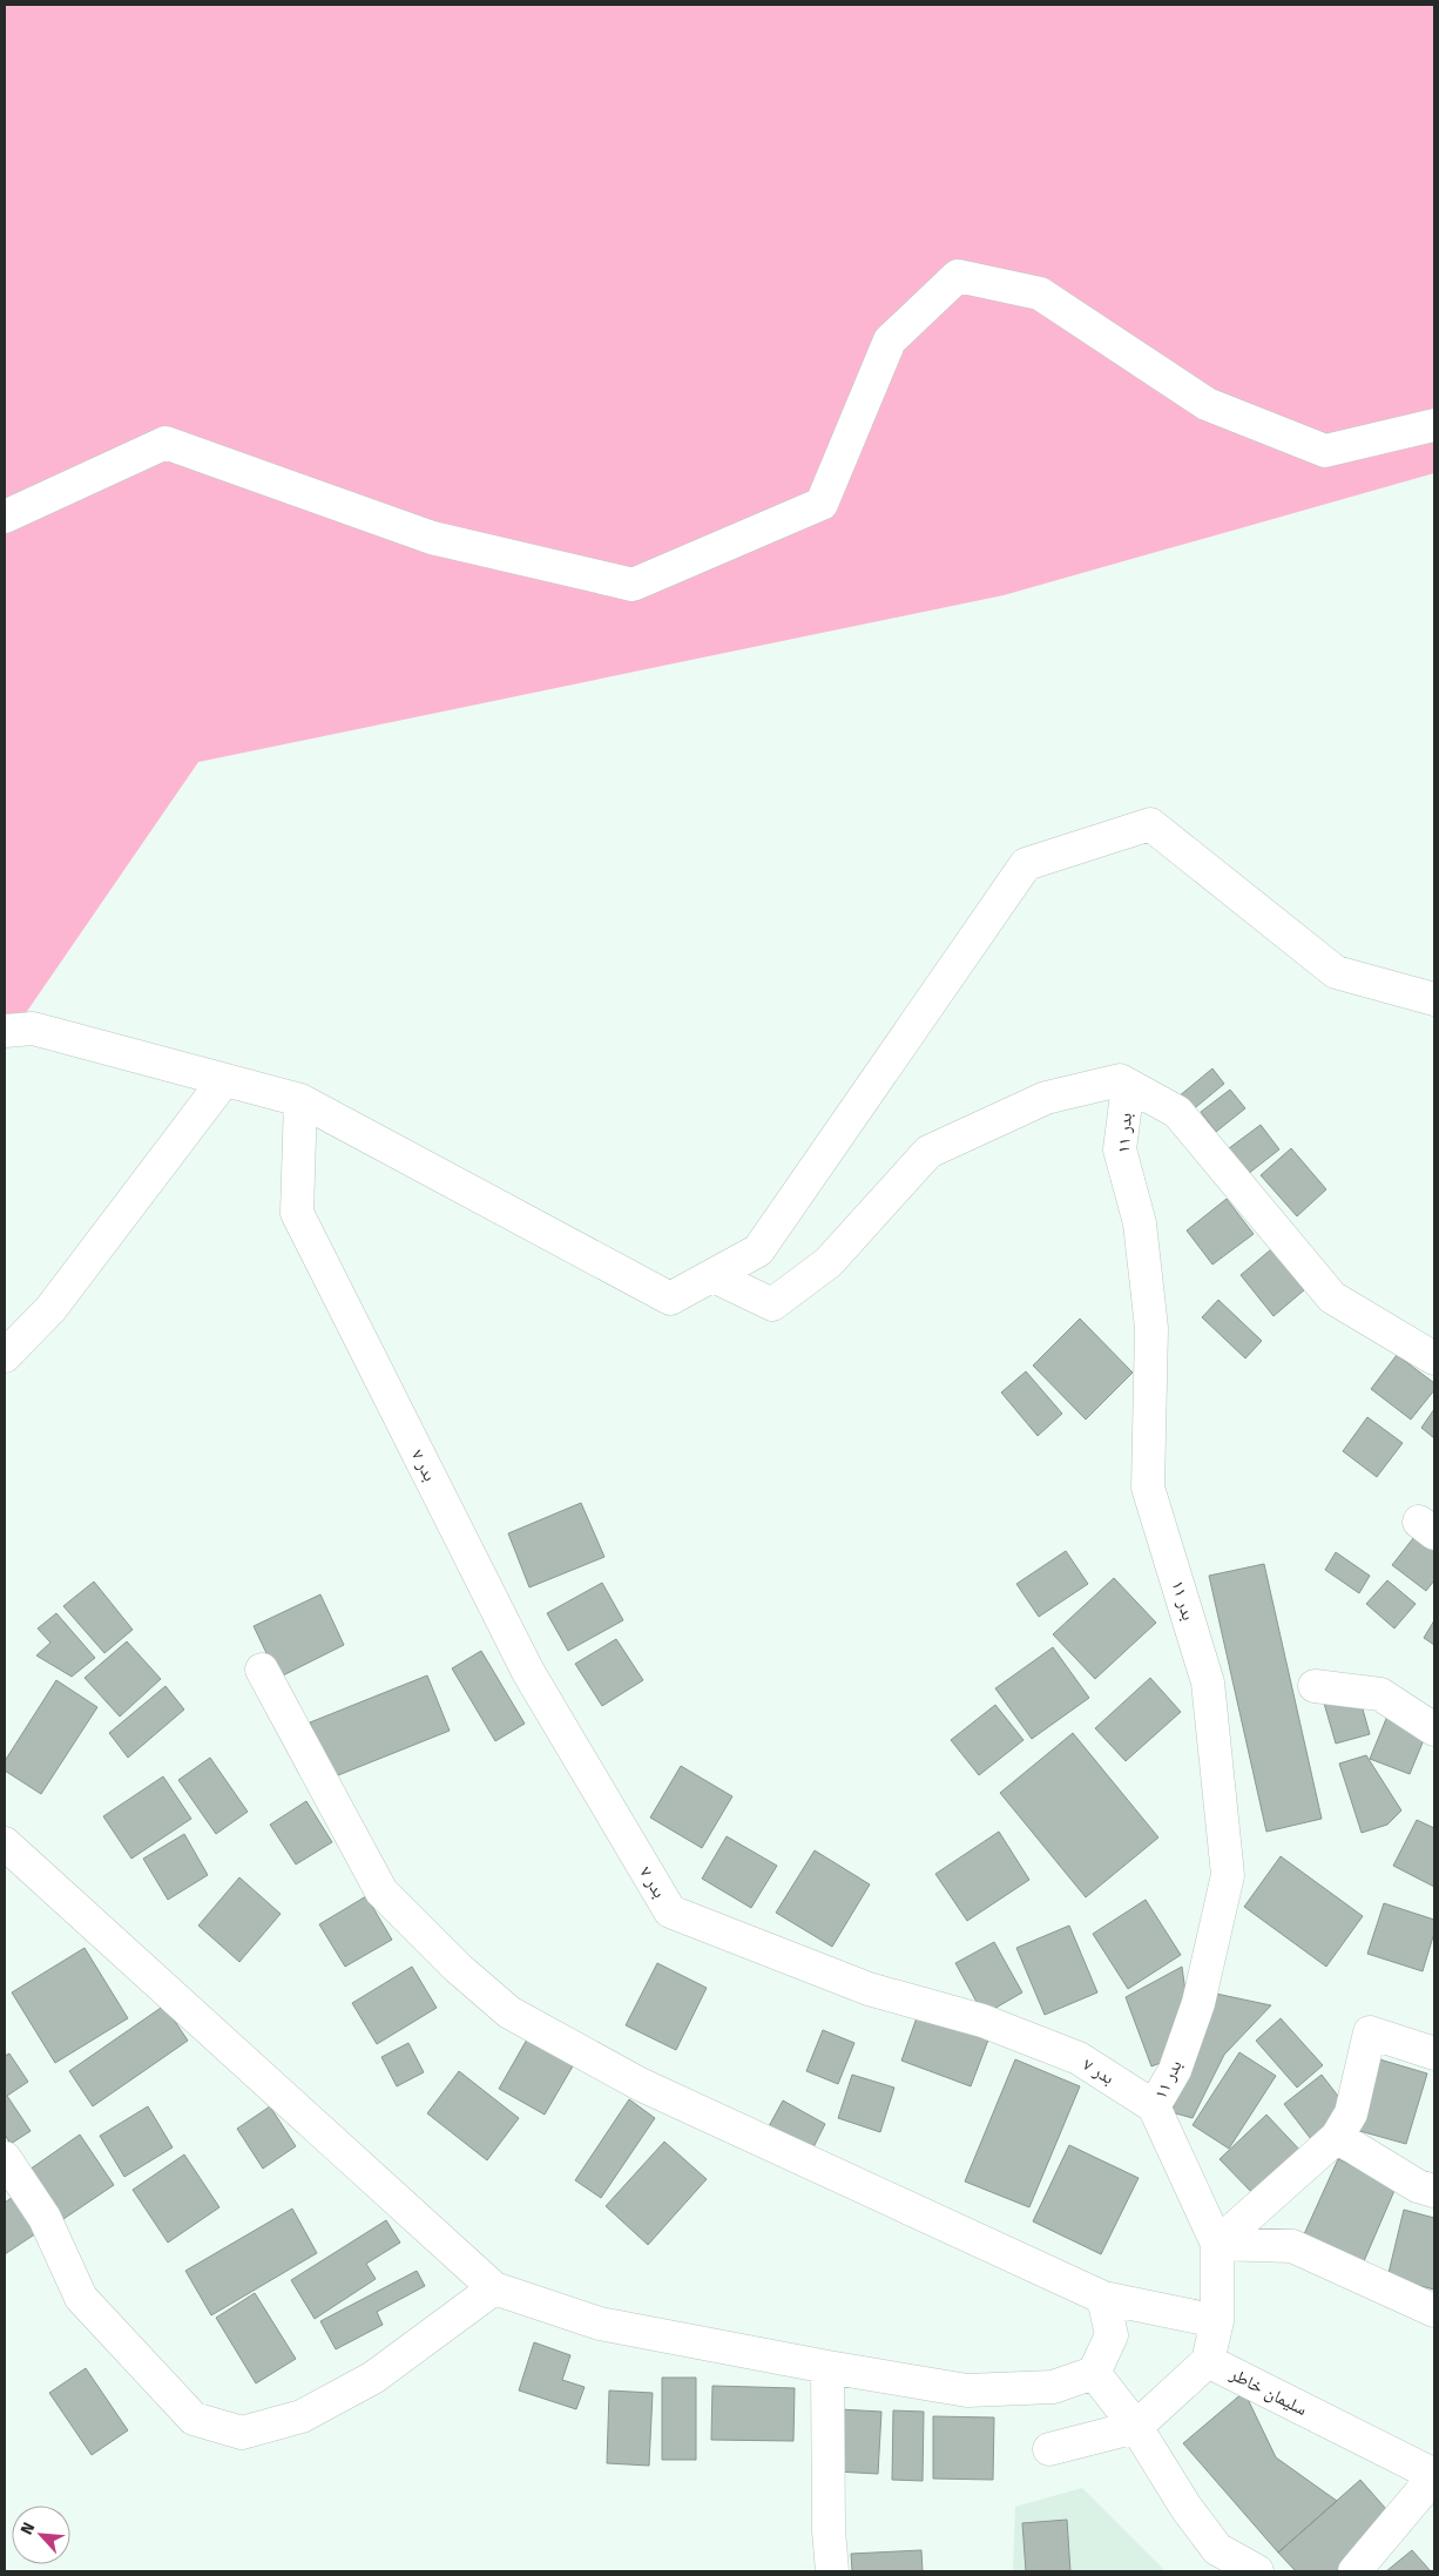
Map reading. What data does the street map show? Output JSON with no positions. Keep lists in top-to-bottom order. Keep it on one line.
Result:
{"streets":{"street":["بدر ۱۱","بدر ۷","سلیمان خاطر"]},"crossings":[["بدر ۱۱","بدر ۷"]],"north":"top left"}
